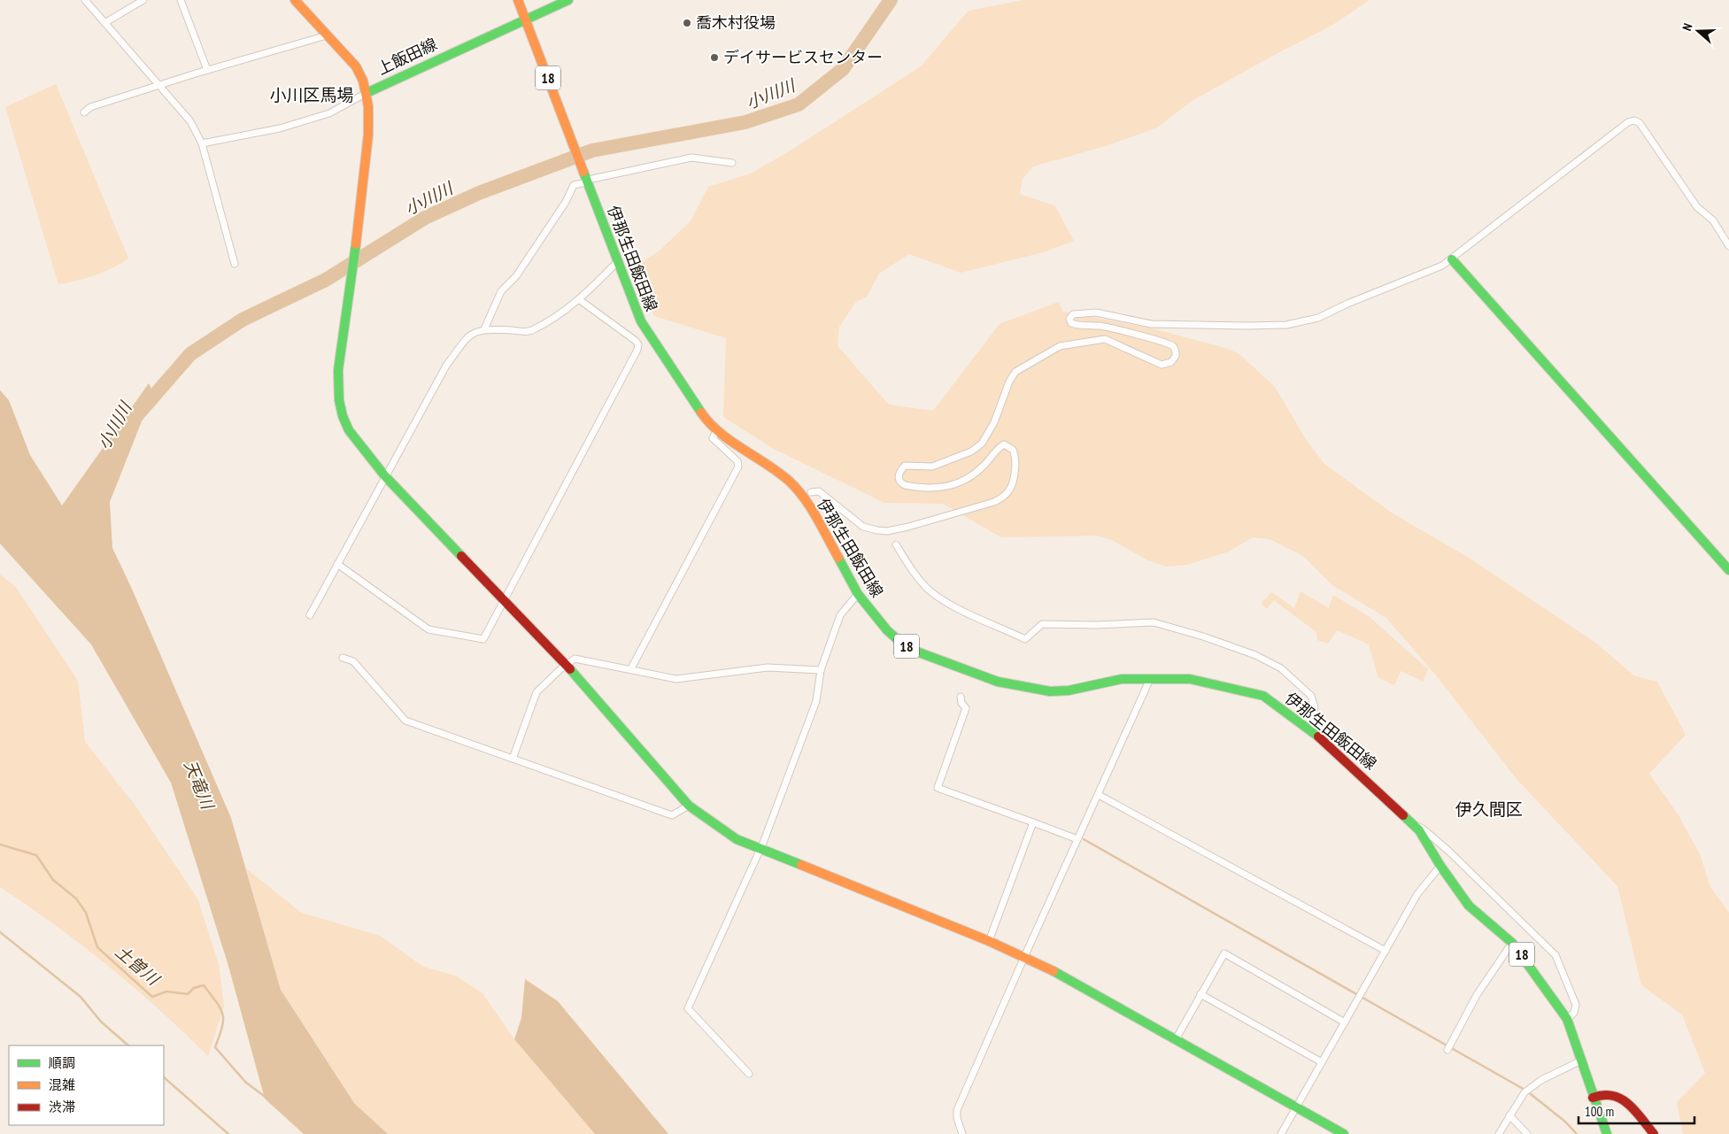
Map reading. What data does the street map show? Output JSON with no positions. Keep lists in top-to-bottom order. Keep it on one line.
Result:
{"streets":{"street":["上飯田線","18","伊那生田飯田線"]},"crossings":[["上飯田線","伊那生田飯田線"]],"districts":["小川区馬場","伊久間区"],"water":["小川川","天竜川","土曽川"],"places":["喬木村役場","デイサービスセンター"],"legend":["順調","混雑","渋滞"],"scale_bar":"100 m","north":"left"}
